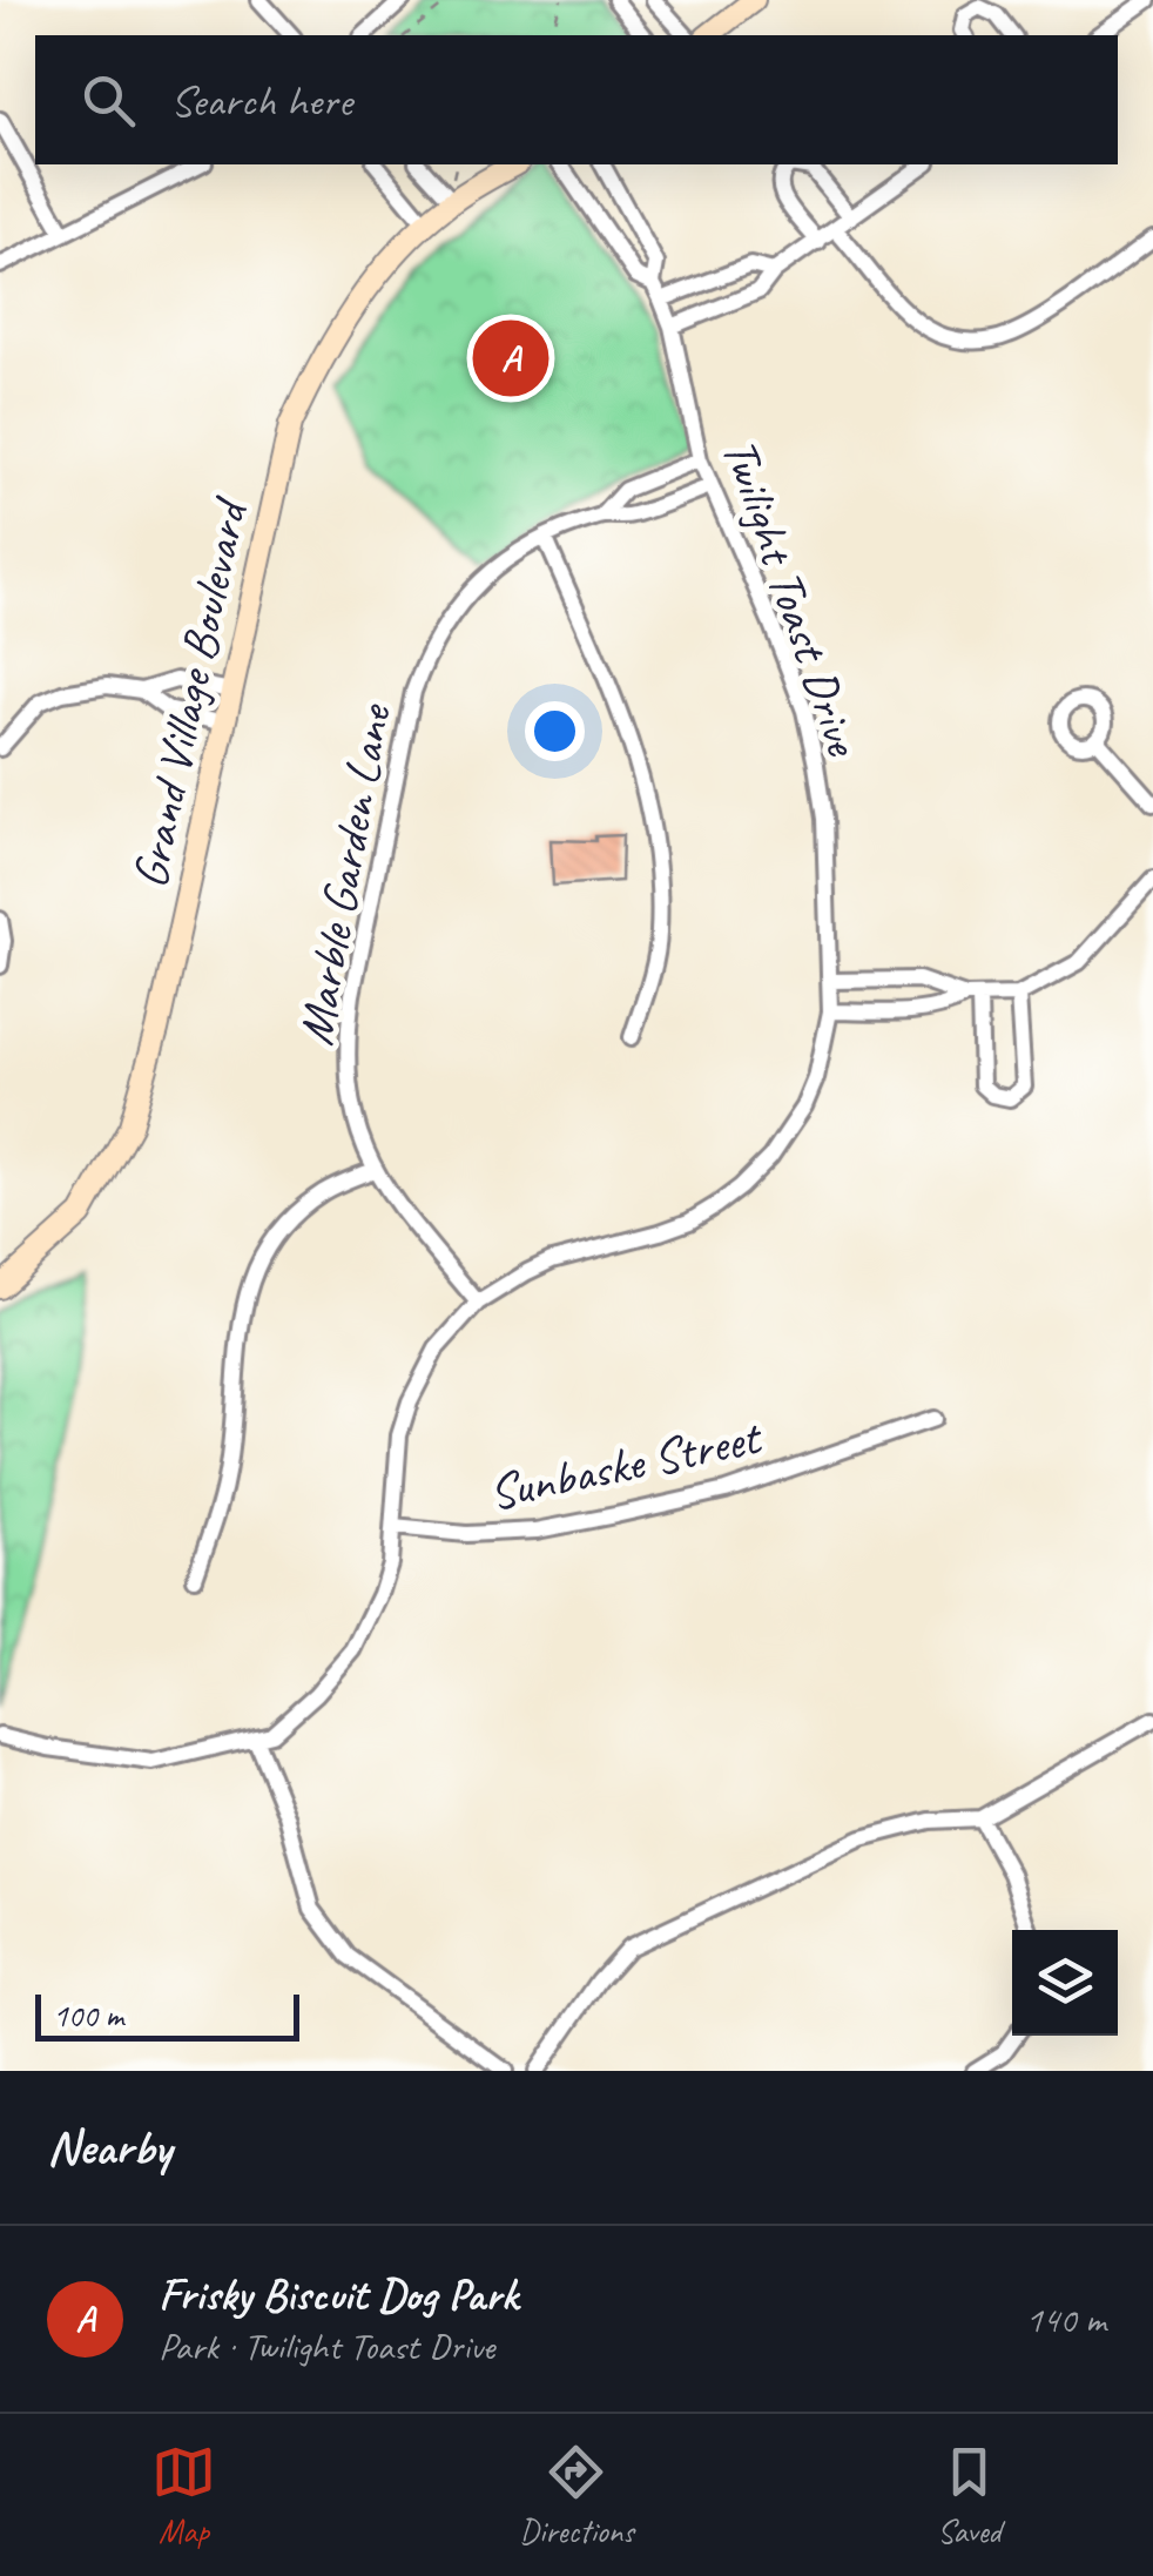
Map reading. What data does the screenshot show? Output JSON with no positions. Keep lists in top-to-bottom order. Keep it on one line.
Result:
{"streets":{"street":["Twilight Toast Drive","Grand Village Boulevard","Marble Garden Lane","Sunbaske Street"]},"crossings":[["Twilight Toast Drive","Marble Garden Lane"],["Twilight Toast Drive","Sunbaske Street"]],"scale_bar":"100 m","page":{"search":"Search here","pins":"A","scale":"100 m","heading":"Nearby","list":[{"mark":"A","name":"Frisky Biscuit Dog Park","note":"Park · Twilight Toast Drive","value":"140 m"}],"nav":["Map","Directions","Saved"]}}
